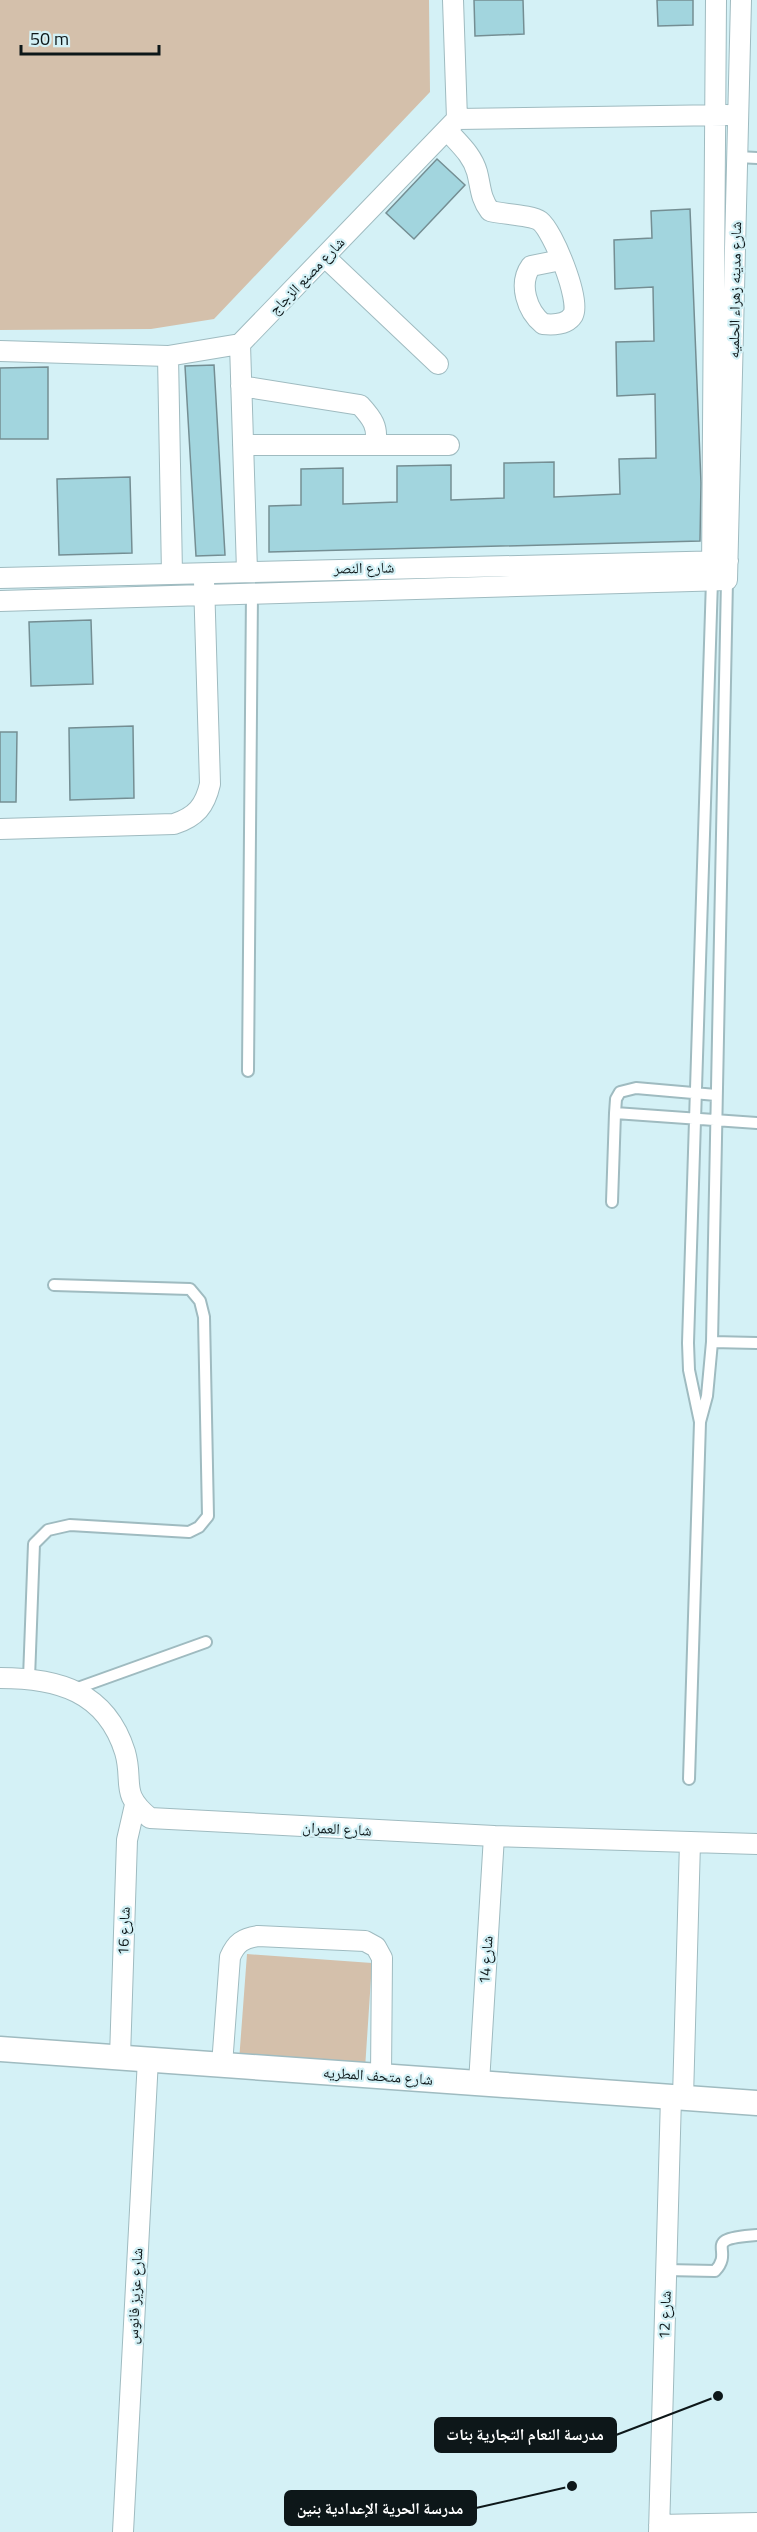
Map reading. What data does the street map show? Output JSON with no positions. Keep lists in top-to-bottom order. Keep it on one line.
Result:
{"streets":{"street":["شارع مصنع الزجاج","شارع مدينه زهراء الحلميه","شارع النصر","شارع العمران","شارع 16","شارع 14","شارع متحف المطريه","شارع عزيز فانوس","شارع 12"]},"crossings":[["شارع مدينه زهراء الحلميه","شارع النصر"],["شارع العمران","شارع 16"],["شارع العمران","شارع 14"],["شارع العمران","شارع 12"],["شارع 16","شارع متحف المطريه"],["شارع 14","شارع متحف المطريه"],["شارع متحف المطريه","شارع عزيز فانوس"],["شارع متحف المطريه","شارع 12"]],"places":["مدرسة النعام التجارية بنات","مدرسة الحرية الإعدادية بنين"],"scale_bar":"50 m"}
